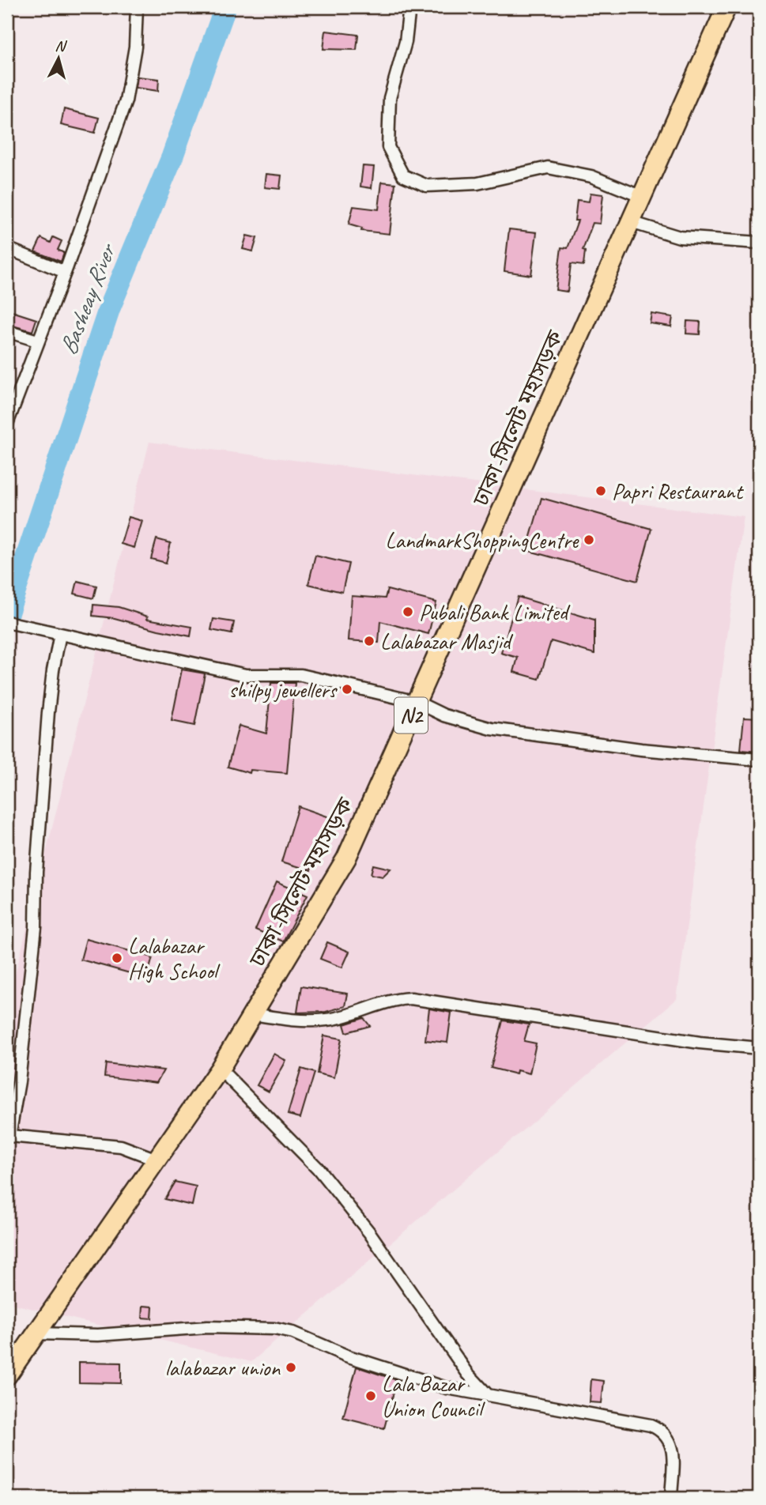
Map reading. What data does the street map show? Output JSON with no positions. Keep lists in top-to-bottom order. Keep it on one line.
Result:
{"streets":{"highway":["ঢাকা-সিলেট মহাসড়ক","N2"]},"water":["Basheay River"],"places":["Papri Restaurant","LandmarkShoppingCentre","Pubali Bank Limited","Lalabazar Masjid","shilpy jewellers","Lalabazar High School","lalabazar union","Lala Bazar Union Council"],"north":"top"}
